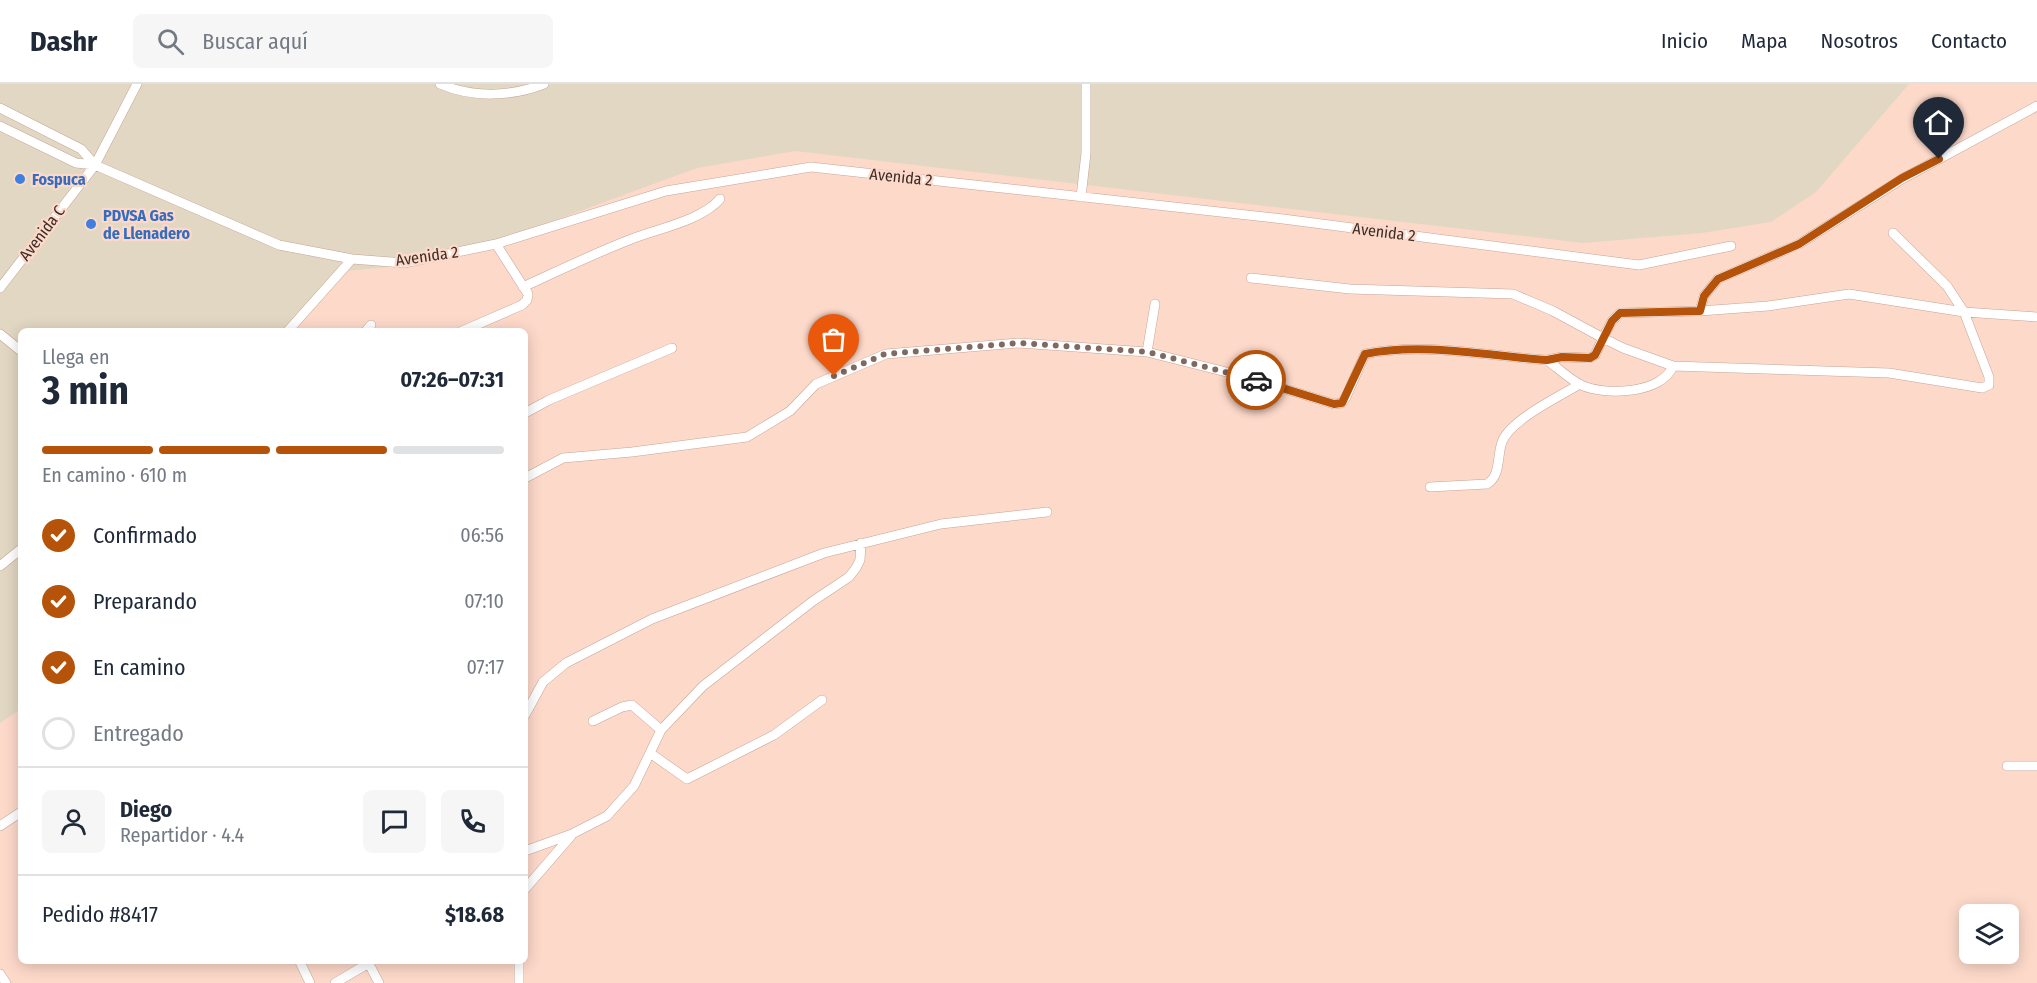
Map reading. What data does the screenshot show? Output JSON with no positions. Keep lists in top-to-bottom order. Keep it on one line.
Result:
{"streets":{"street":["Avenida 2","Avenida C"]},"crossings":[["Avenida 2","Avenida C"]],"places":["Fospuca","PDVSA Gas de Llenadero"],"page":{"header":"Dashr","search":"Buscar aquí","nav":["Inicio","Mapa","Nosotros","Contacto"],"heading":["3 min","Llega en","07:26–07:31"],"panel":["Diego","Repartidor · 4.4","Pedido #8417","$18.68"],"bar":"En camino · 610 m","list":[["Confirmado","06:56"],["Preparando","07:10"],["En camino","07:17"],"Entregado"]}}
